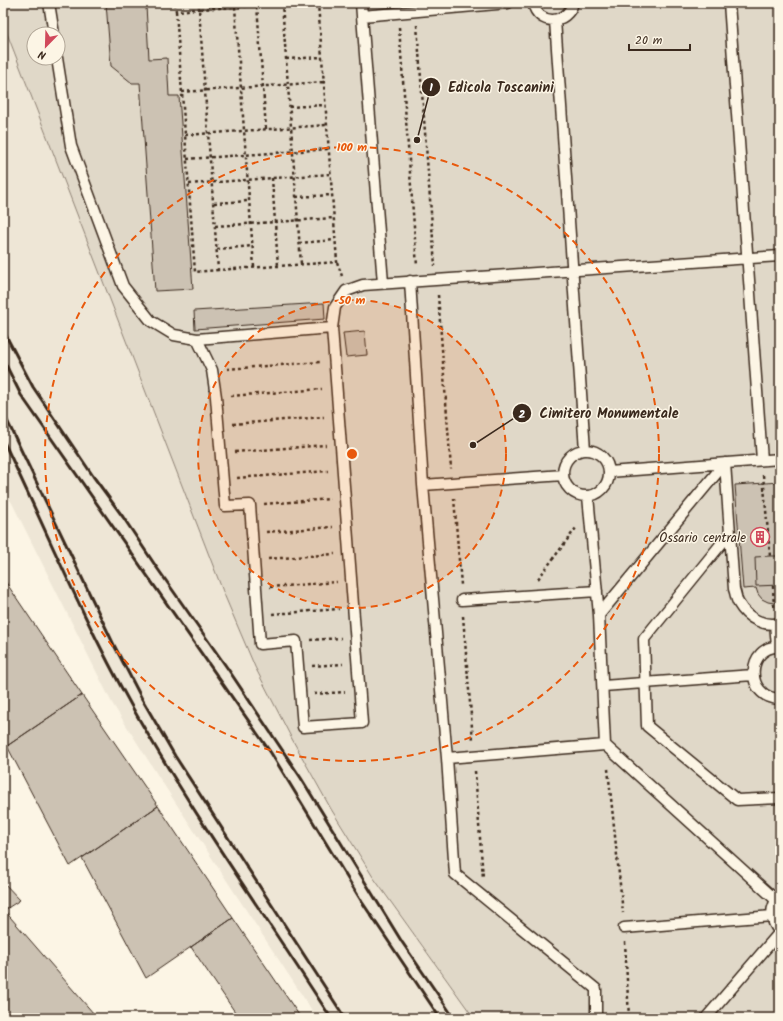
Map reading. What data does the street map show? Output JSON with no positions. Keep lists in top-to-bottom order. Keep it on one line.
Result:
{"places":{"other":["Edicola Toscanini","Cimitero Monumentale"],"building":["Ossario centrale"]},"scale_bar":"20 m","north":"bottom left","rings":["100 m","50 m"]}
